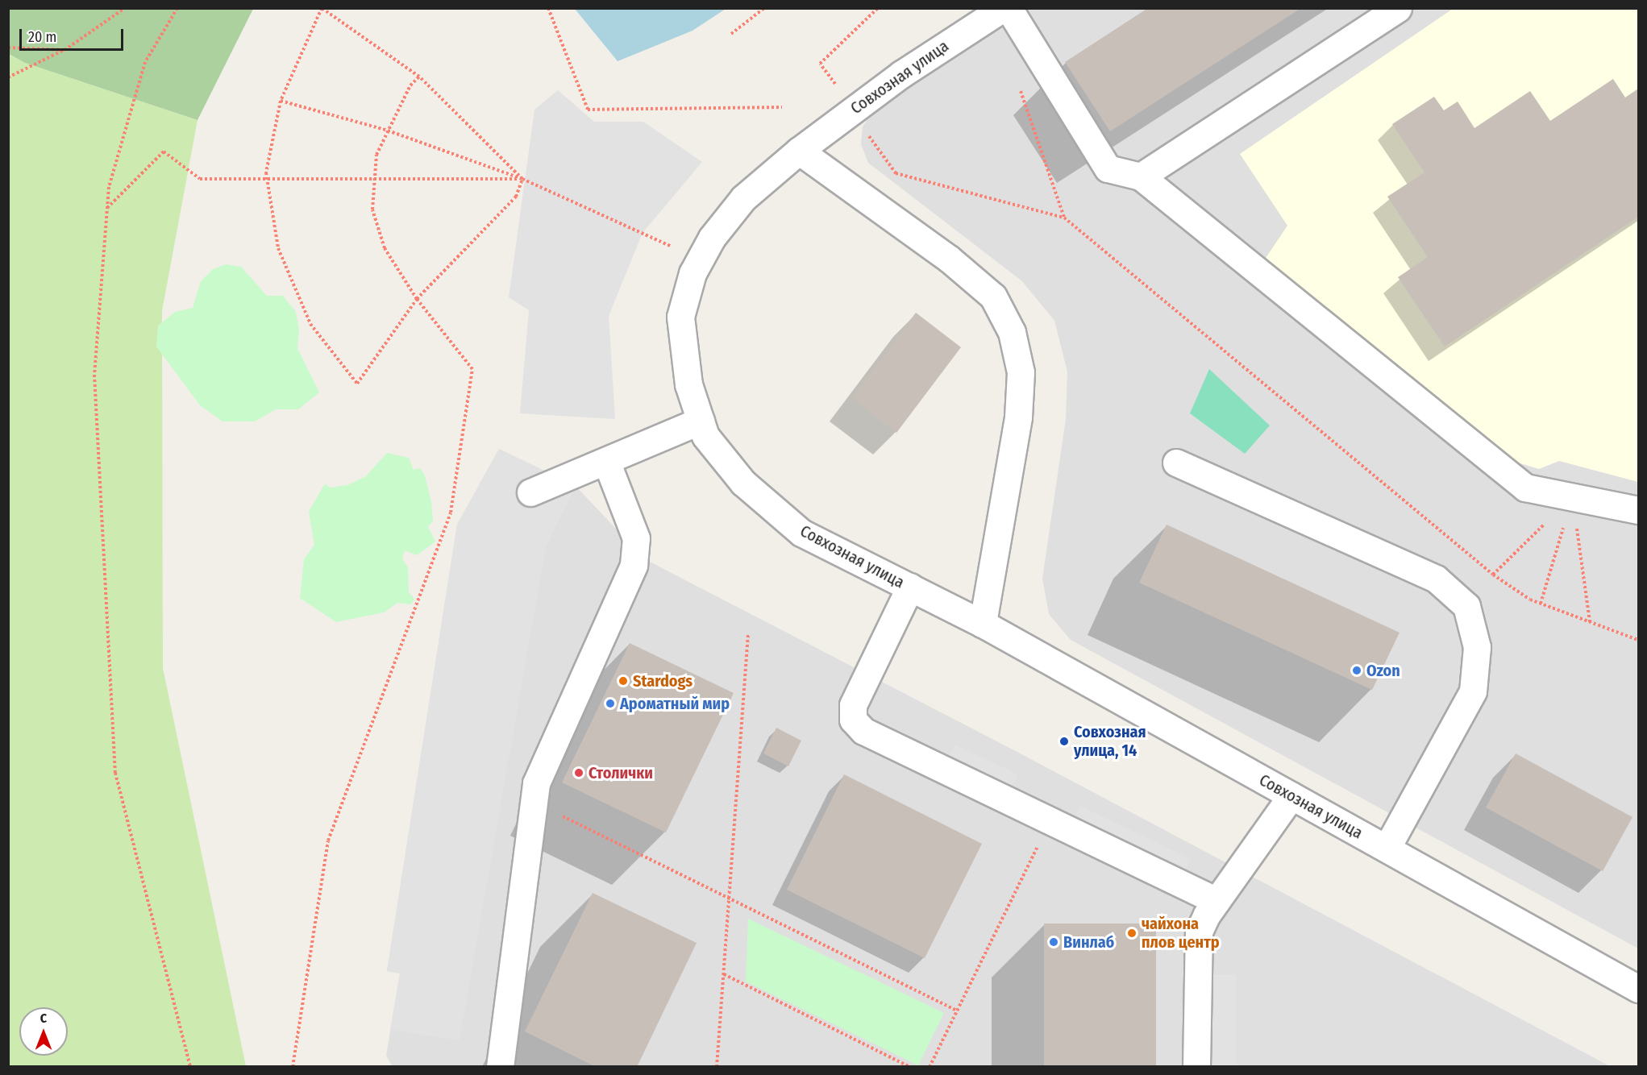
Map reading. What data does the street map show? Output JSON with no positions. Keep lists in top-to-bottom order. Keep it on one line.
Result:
{"streets":{"street":["Совхозная улица"]},"places":["Ozon","Stardogs","Ароматный мир","Совхозная улица, 14","Столички","чайхона плов центр","Винлаб"],"scale_bar":"20 m","north":"top"}
